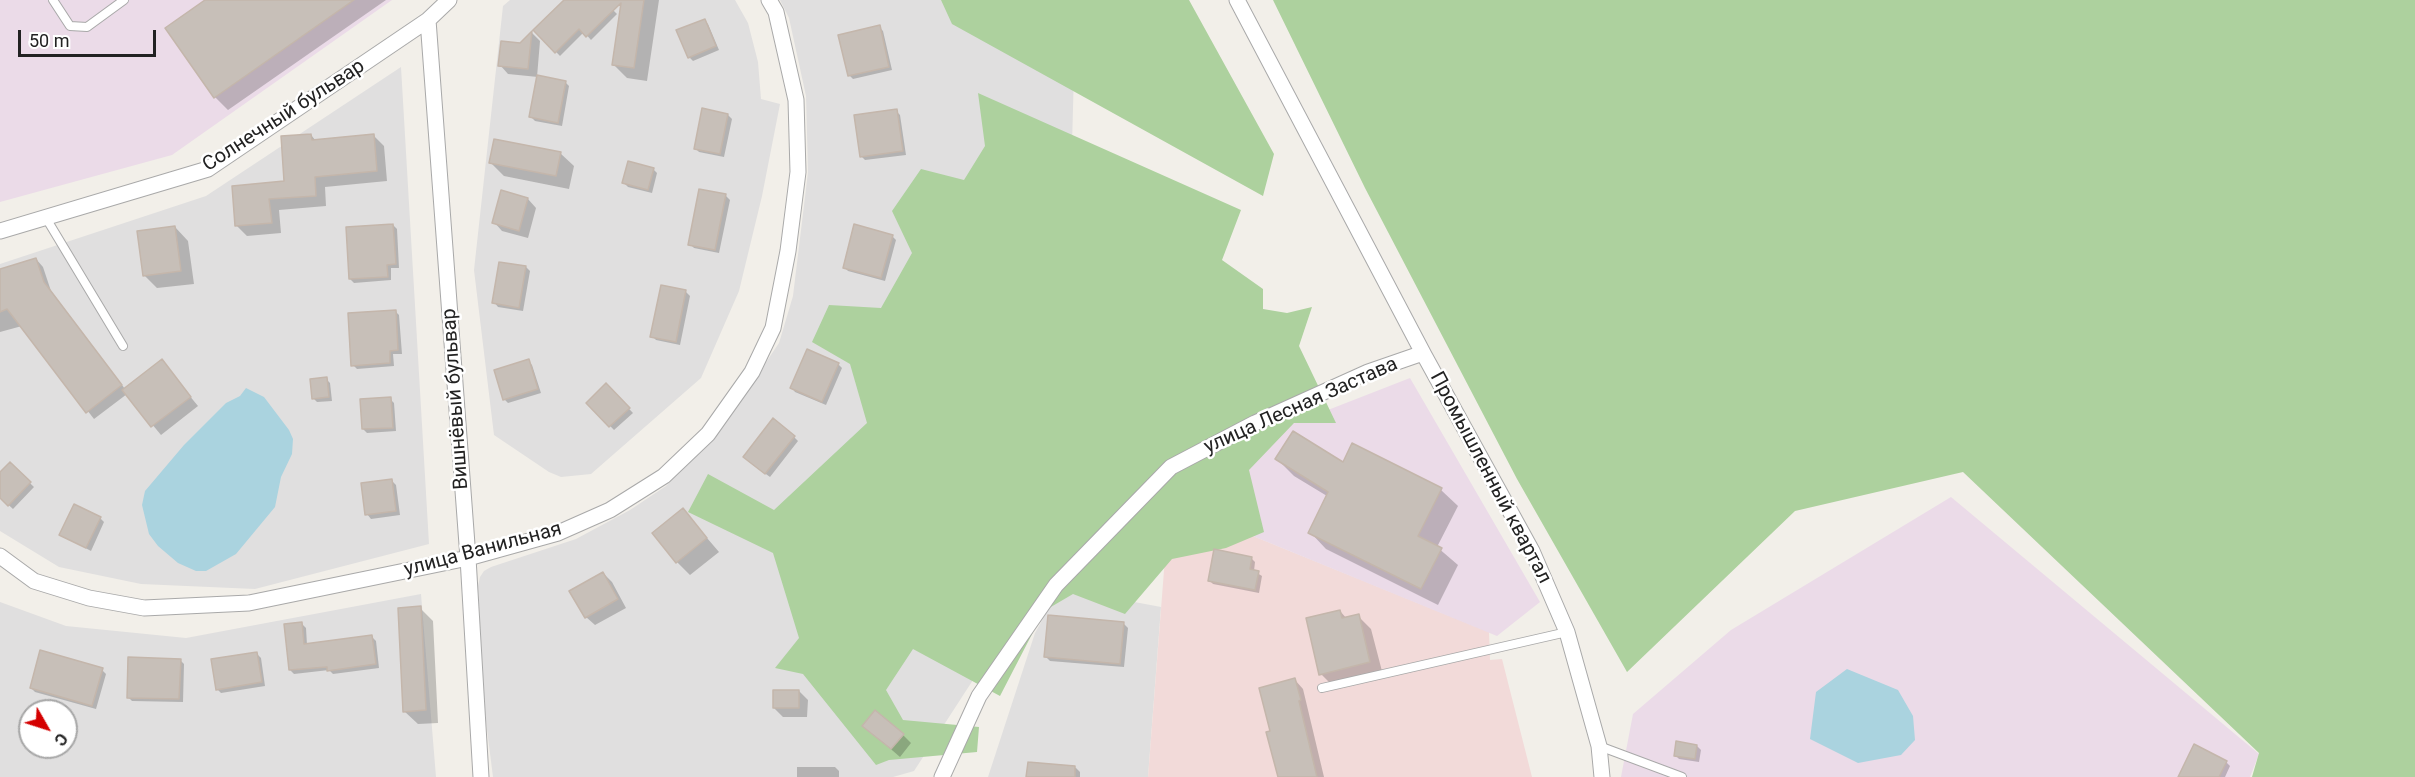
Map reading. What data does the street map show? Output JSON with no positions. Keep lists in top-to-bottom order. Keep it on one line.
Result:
{"streets":{"street":["Солнечный бульвар","Вишнёвый бульвар","улица Лесная Застава","Промышленный квартал","улица Ванильная"]},"crossings":[["Солнечный бульвар","Вишнёвый бульвар"],["Вишнёвый бульвар","улица Ванильная"],["улица Лесная Застава","Промышленный квартал"]],"scale_bar":"50 m","north":"bottom right"}
